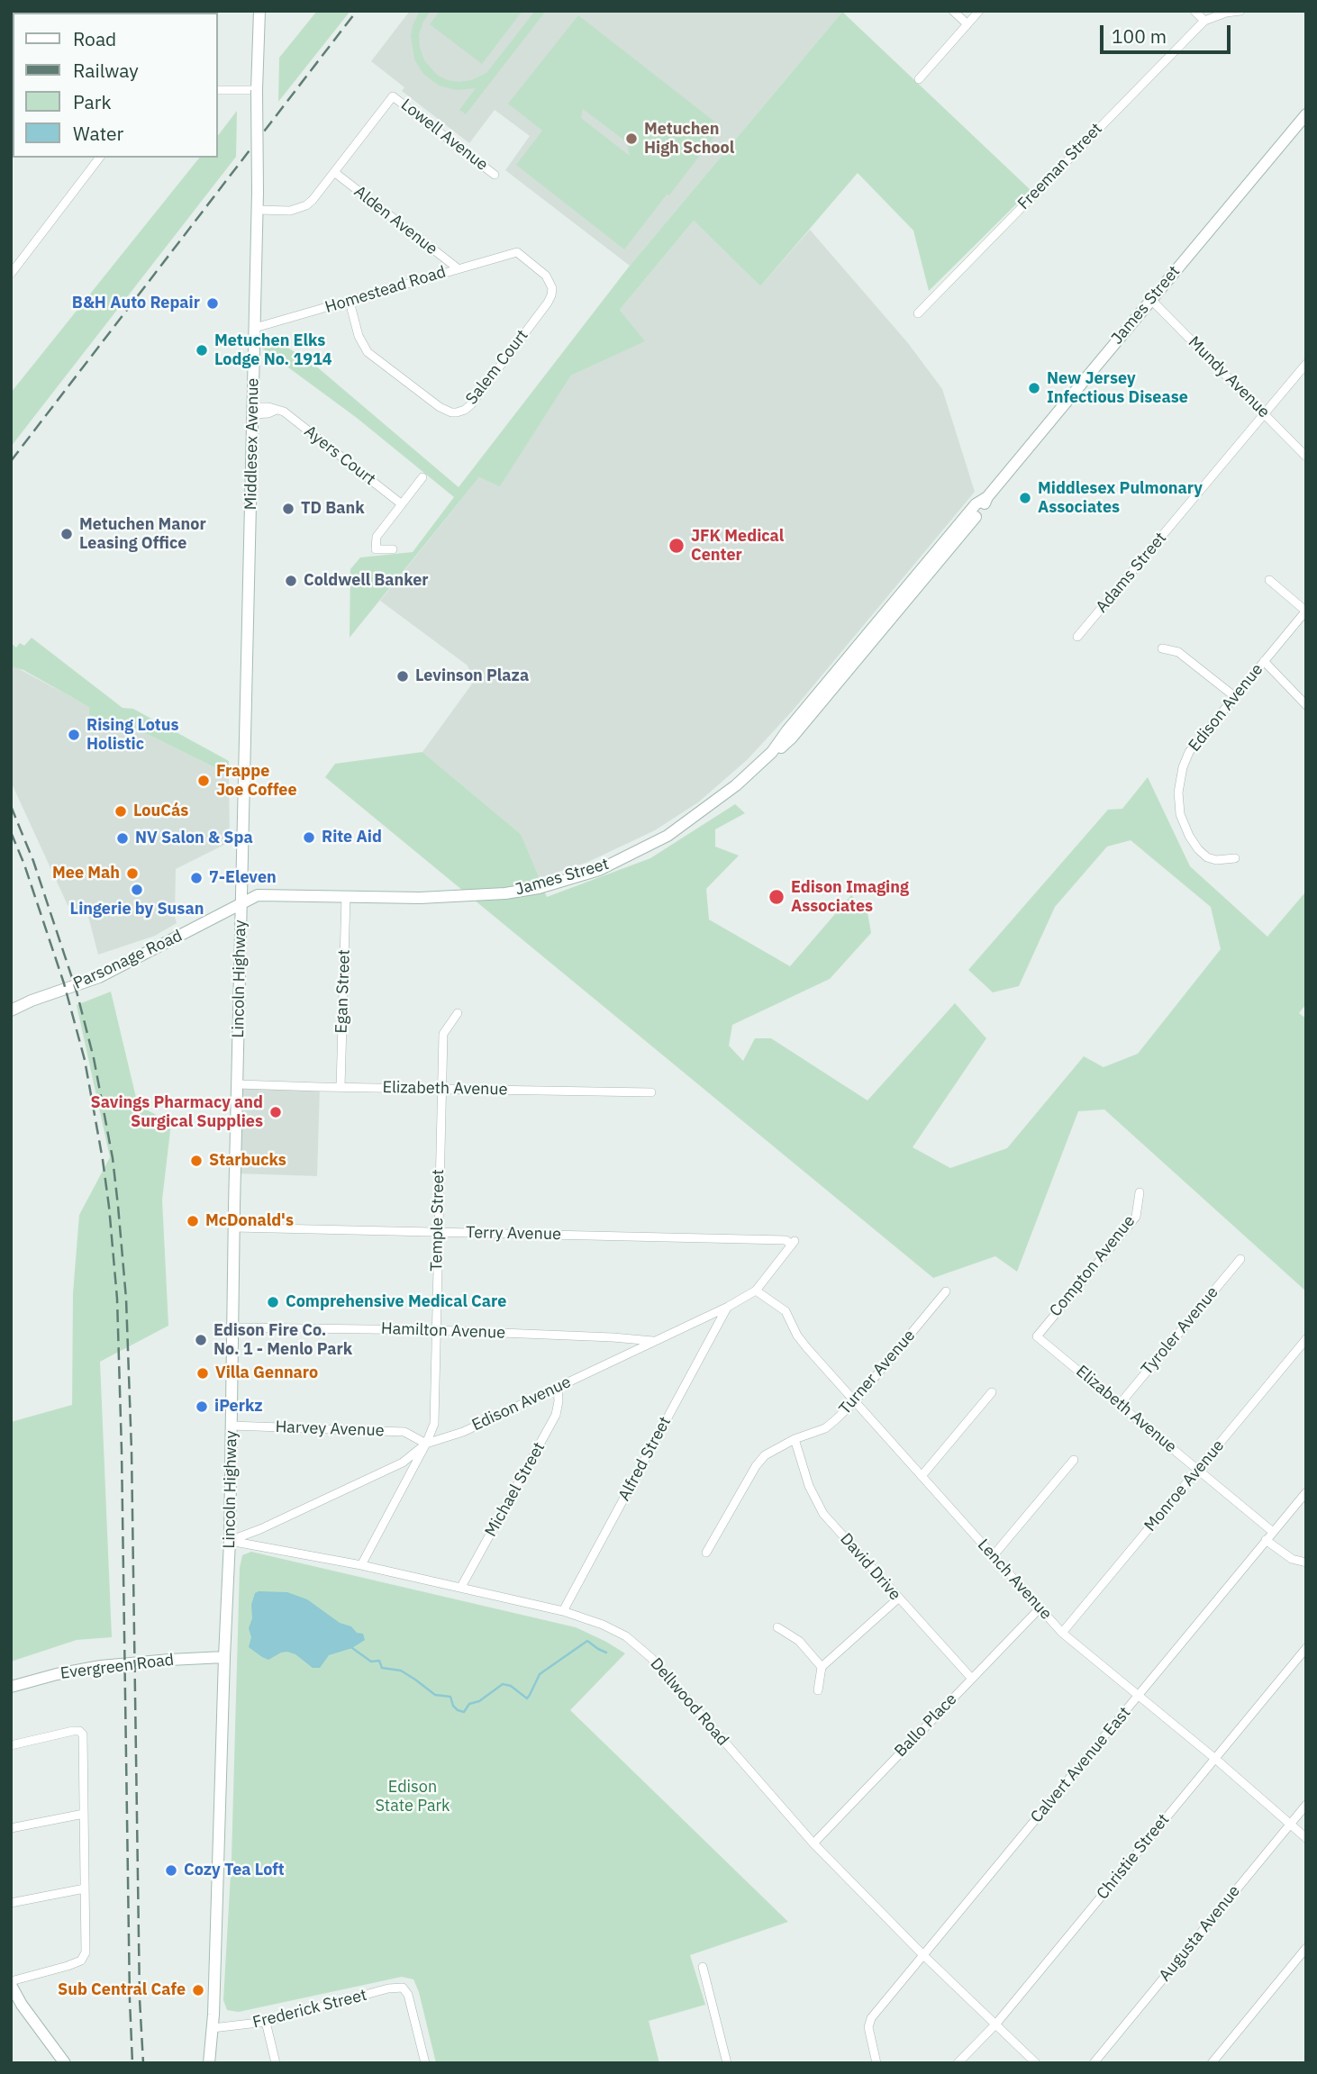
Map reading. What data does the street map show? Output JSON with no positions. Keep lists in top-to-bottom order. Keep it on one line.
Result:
{"streets":{"main road":["James Street","Middlesex Avenue","Parsonage Road","Lincoln Highway","Evergreen Road"],"street":["Lowell Avenue","Freeman Street","Alden Avenue","Homestead Road","Salem Court","Mundy Avenue","Ayers Court","Adams Street","Edison Avenue","Egan Street","Elizabeth Avenue","Temple Street","Terry Avenue","Compton Avenue","Hamilton Avenue","Tyroler Avenue","Turner Avenue","Harvey Avenue","Alfred Street","Monroe Avenue","Michael Street","David Drive","Lench Avenue","Dellwood Road","Ballo Place","Calvert Avenue East","Christie Street","Augusta Avenue","Frederick Street"]},"crossings":[["Lowell Avenue","Alden Avenue"],["Alden Avenue","Homestead Road"],["Homestead Road","Salem Court"],["Homestead Road","Middlesex Avenue"],["James Street","Mundy Avenue"],["James Street","Parsonage Road"],["James Street","Lincoln Highway"],["James Street","Egan Street"],["Mundy Avenue","Adams Street"],["Middlesex Avenue","Ayers Court"],["Middlesex Avenue","Lincoln Highway"],["Edison Avenue","Lincoln Highway"],["Edison Avenue","Temple Street"],["Edison Avenue","Terry Avenue"],["Edison Avenue","Hamilton Avenue"],["Edison Avenue","Harvey Avenue"],["Edison Avenue","Alfred Street"],["Edison Avenue","Michael Street"],["Edison Avenue","Lench Avenue"],["Edison Avenue","Dellwood Road"],["Parsonage Road","Lincoln Highway"],["Lincoln Highway","Elizabeth Avenue"],["Lincoln Highway","Terry Avenue"],["Lincoln Highway","Hamilton Avenue"],["Lincoln Highway","Harvey Avenue"],["Lincoln Highway","Evergreen Road"],["Lincoln Highway","Dellwood Road"],["Lincoln Highway","Frederick Street"],["Egan Street","Elizabeth Avenue"],["Elizabeth Avenue","Temple Street"],["Elizabeth Avenue","Compton Avenue"],["Elizabeth Avenue","Tyroler Avenue"],["Elizabeth Avenue","Monroe Avenue"],["Elizabeth Avenue","Calvert Avenue East"],["Temple Street","Terry Avenue"],["Temple Street","Hamilton Avenue"],["Temple Street","Harvey Avenue"],["Temple Street","Dellwood Road"],["Turner Avenue","David Drive"],["Turner Avenue","Lench Avenue"],["Alfred Street","Dellwood Road"],["Monroe Avenue","Lench Avenue"],["Michael Street","Dellwood Road"],["David Drive","Ballo Place"],["Lench Avenue","Ballo Place"],["Lench Avenue","Calvert Avenue East"],["Lench Avenue","Christie Street"],["Lench Avenue","Augusta Avenue"],["Dellwood Road","Ballo Place"],["Dellwood Road","Calvert Avenue East"],["Dellwood Road","Christie Street"]],"parks":["Edison State Park"],"places":["Metuchen High School","B&H Auto Repair","Metuchen Elks Lodge No. 1914","New Jersey Infectious Disease","Middlesex Pulmonary Associates","TD Bank","Metuchen Manor Leasing Office","JFK Medical Center","Coldwell Banker","Levinson Plaza","Rising Lotus Holistic","Frappe Joe Coffee","LouCás","Rite Aid","NV Salon & Spa","Mee Mah","7-Eleven","Lingerie by Susan","Edison Imaging Associates","Savings Pharmacy and Surgical Supplies","Starbucks","McDonald's","Comprehensive Medical Care","Edison Fire Co. No. 1 - Menlo Park","Villa Gennaro","iPerkz","Cozy Tea Loft","Sub Central Cafe"],"legend":["Road","Railway","Park","Water"],"scale_bar":"100 m"}
